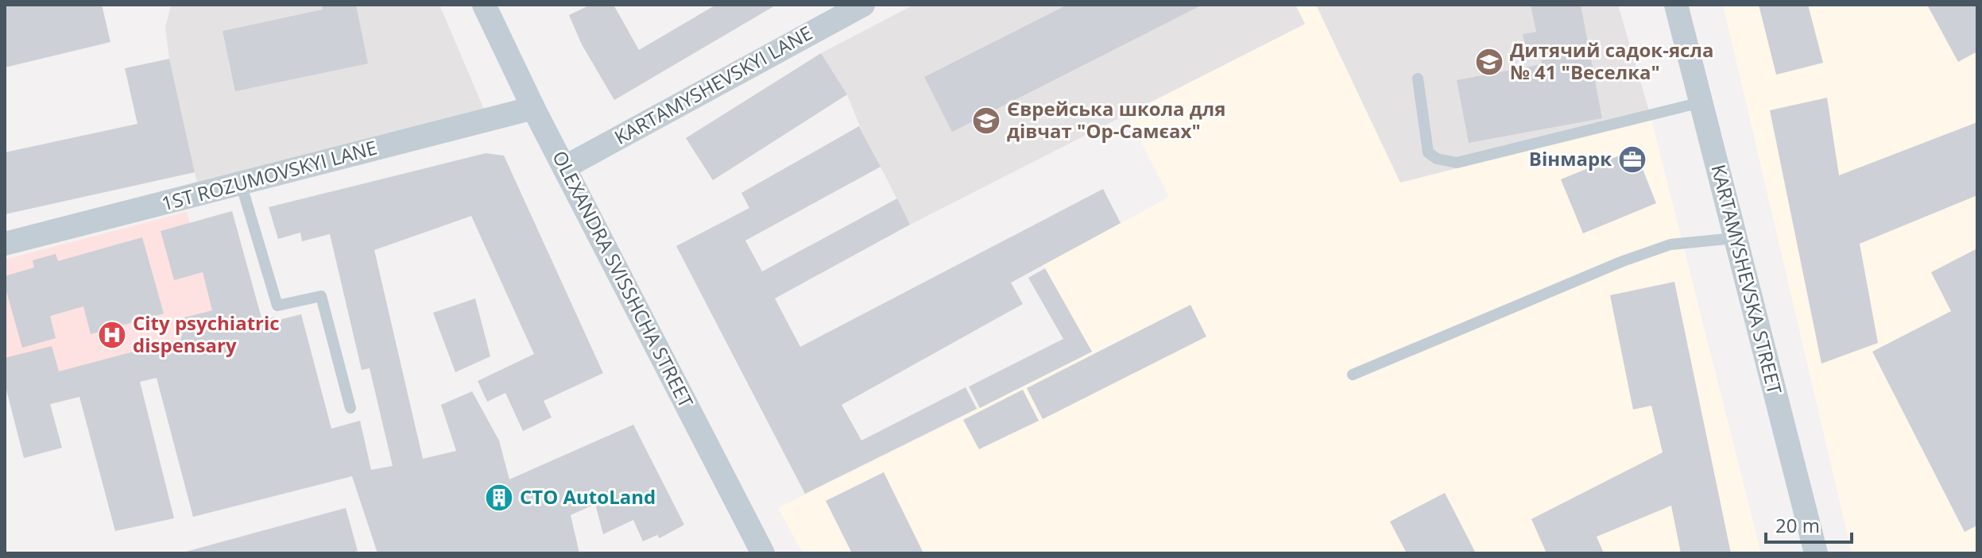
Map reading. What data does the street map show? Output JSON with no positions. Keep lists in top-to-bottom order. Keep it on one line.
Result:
{"streets":{"street":["KARTAMYSHEVSKYI LANE","1ST ROZUMOVSKYI LANE","OLEXANDRA SVISSHCHA STREET","KARTAMYSHEVSKA STREET"]},"crossings":[["KARTAMYSHEVSKYI LANE","OLEXANDRA SVISSHCHA STREET"],["1ST ROZUMOVSKYI LANE","OLEXANDRA SVISSHCHA STREET"]],"places":{"school or university":["Дитячий садок-ясла № 41 \"Веселка\"","Єврейська школа для дівчат \"Ор-Самєах\""],"office":["Вінмарк"],"hospital":["City psychiatric dispensary"],"building":["СТО AutoLand"]},"scale_bar":"20 m"}
